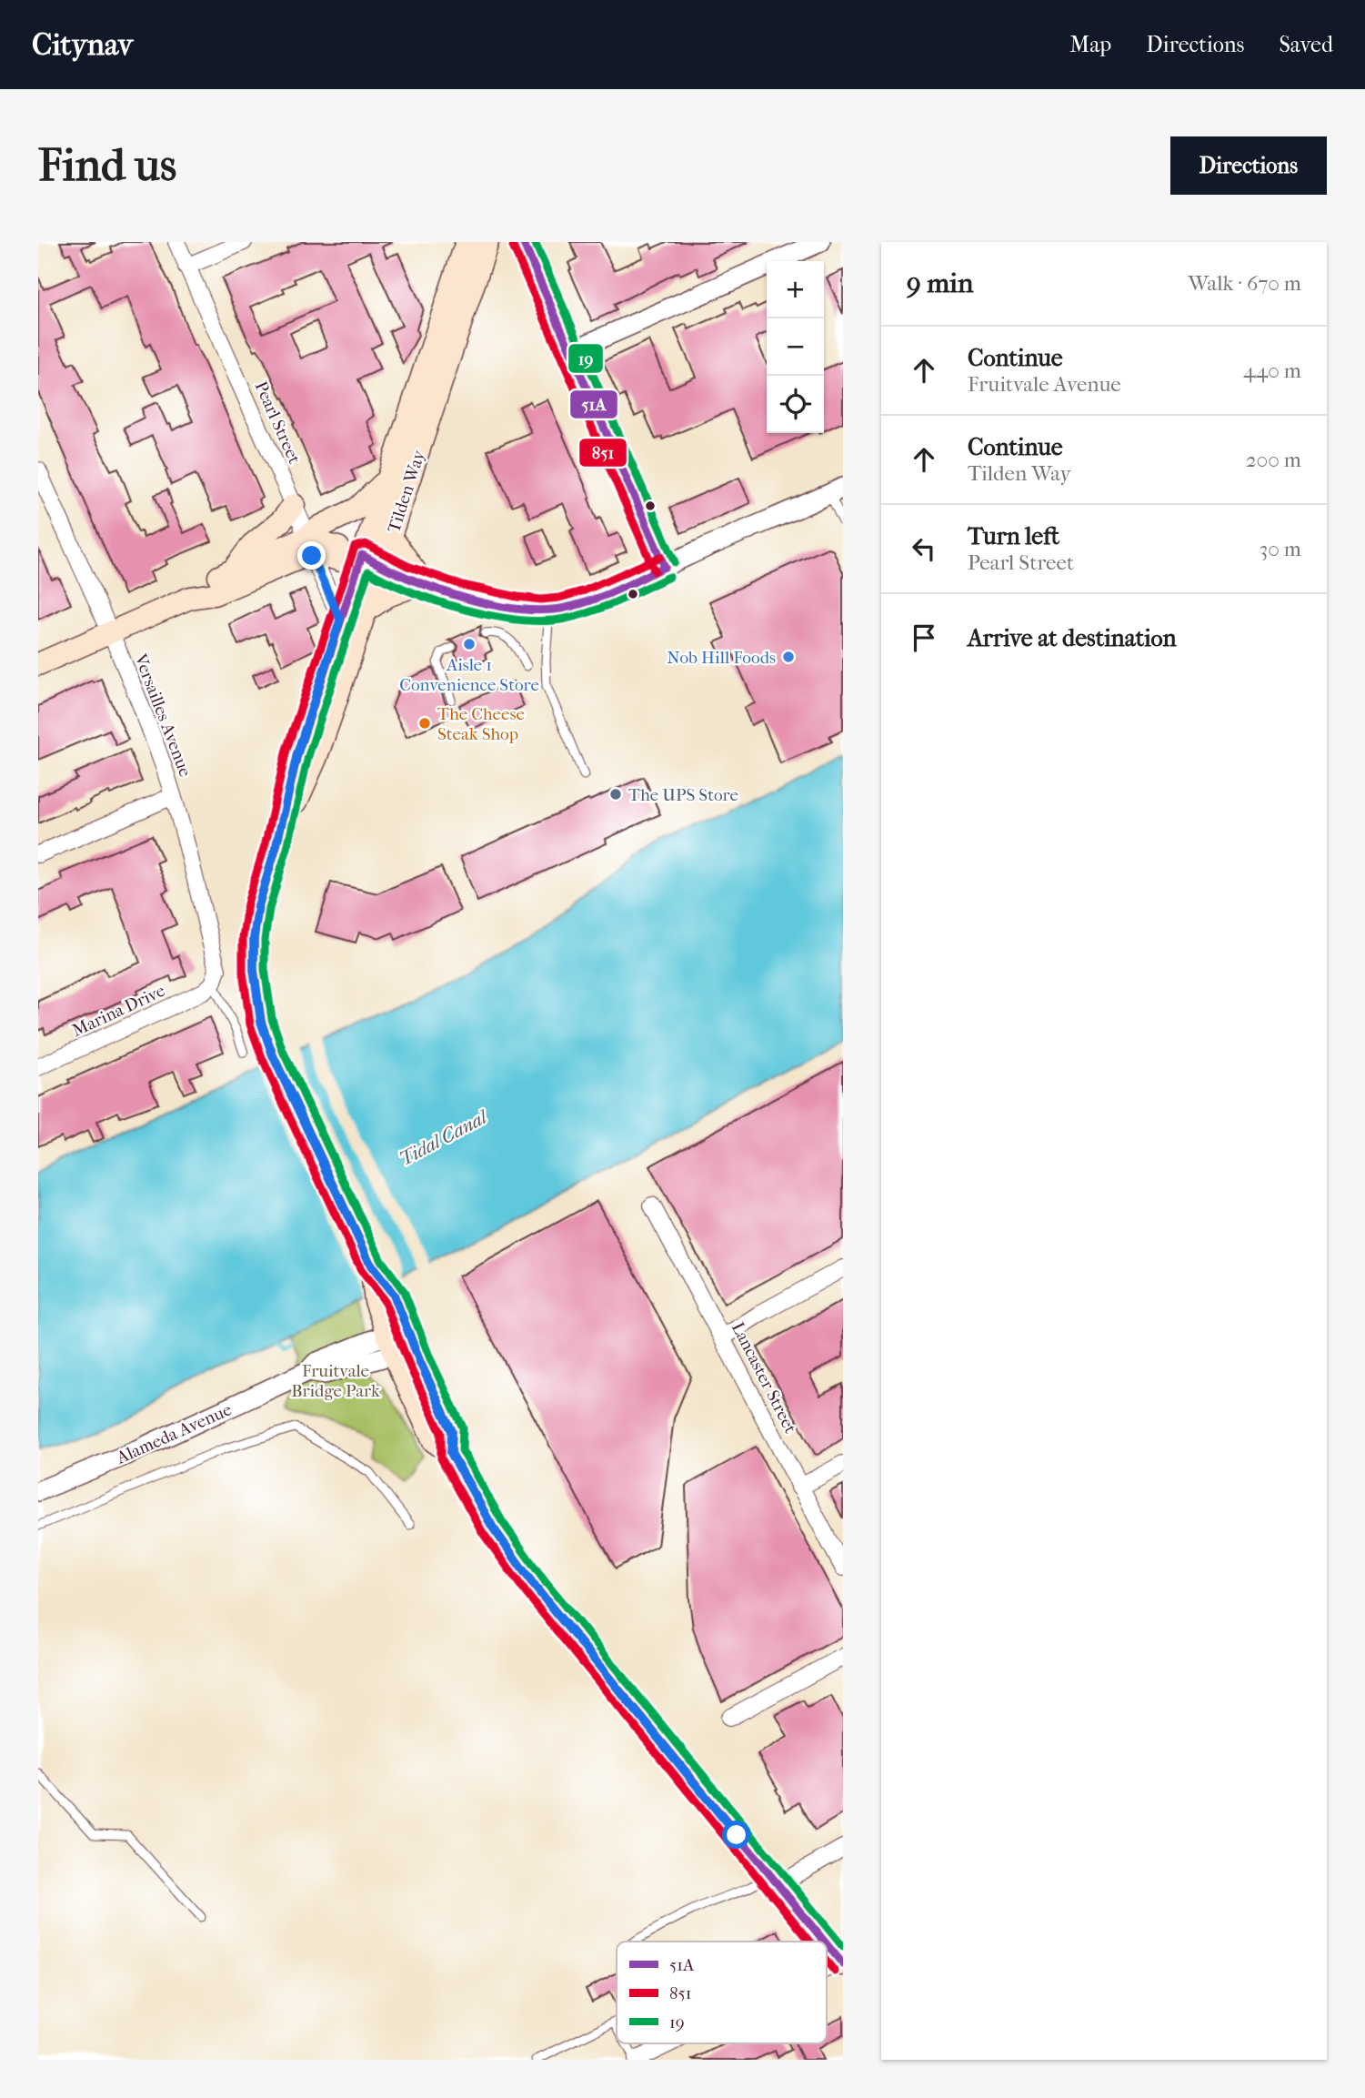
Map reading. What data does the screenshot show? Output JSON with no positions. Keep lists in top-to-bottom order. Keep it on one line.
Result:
{"streets":{"main road":["Tilden Way"],"street":["Pearl Street","Versailles Avenue","Marina Drive","Lancaster Street","Alameda Avenue"]},"crossings":[["Pearl Street","Tilden Way"],["Versailles Avenue","Marina Drive"]],"water":["Tidal Canal"],"parks":["Fruitvale Bridge Park"],"places":["Aisle 1 Convenience Store","Nob Hill Foods","The Cheese Steak Shop","The UPS Store"],"lines":["transit line 51A","transit line 19","transit line 851"],"legend":["51A","851","19"],"page":{"header":"Citynav","nav":["Map","Directions","Saved"],"buttons":"Directions","title":"Find us","heading":["9 min","Walk · 670 m"],"map_buttons":["+","−"],"list":[["Continue","Fruitvale Avenue","440 m"],["Continue","Tilden Way","200 m"],["Turn left","Pearl Street","30 m"],"Arrive at destination"]}}
